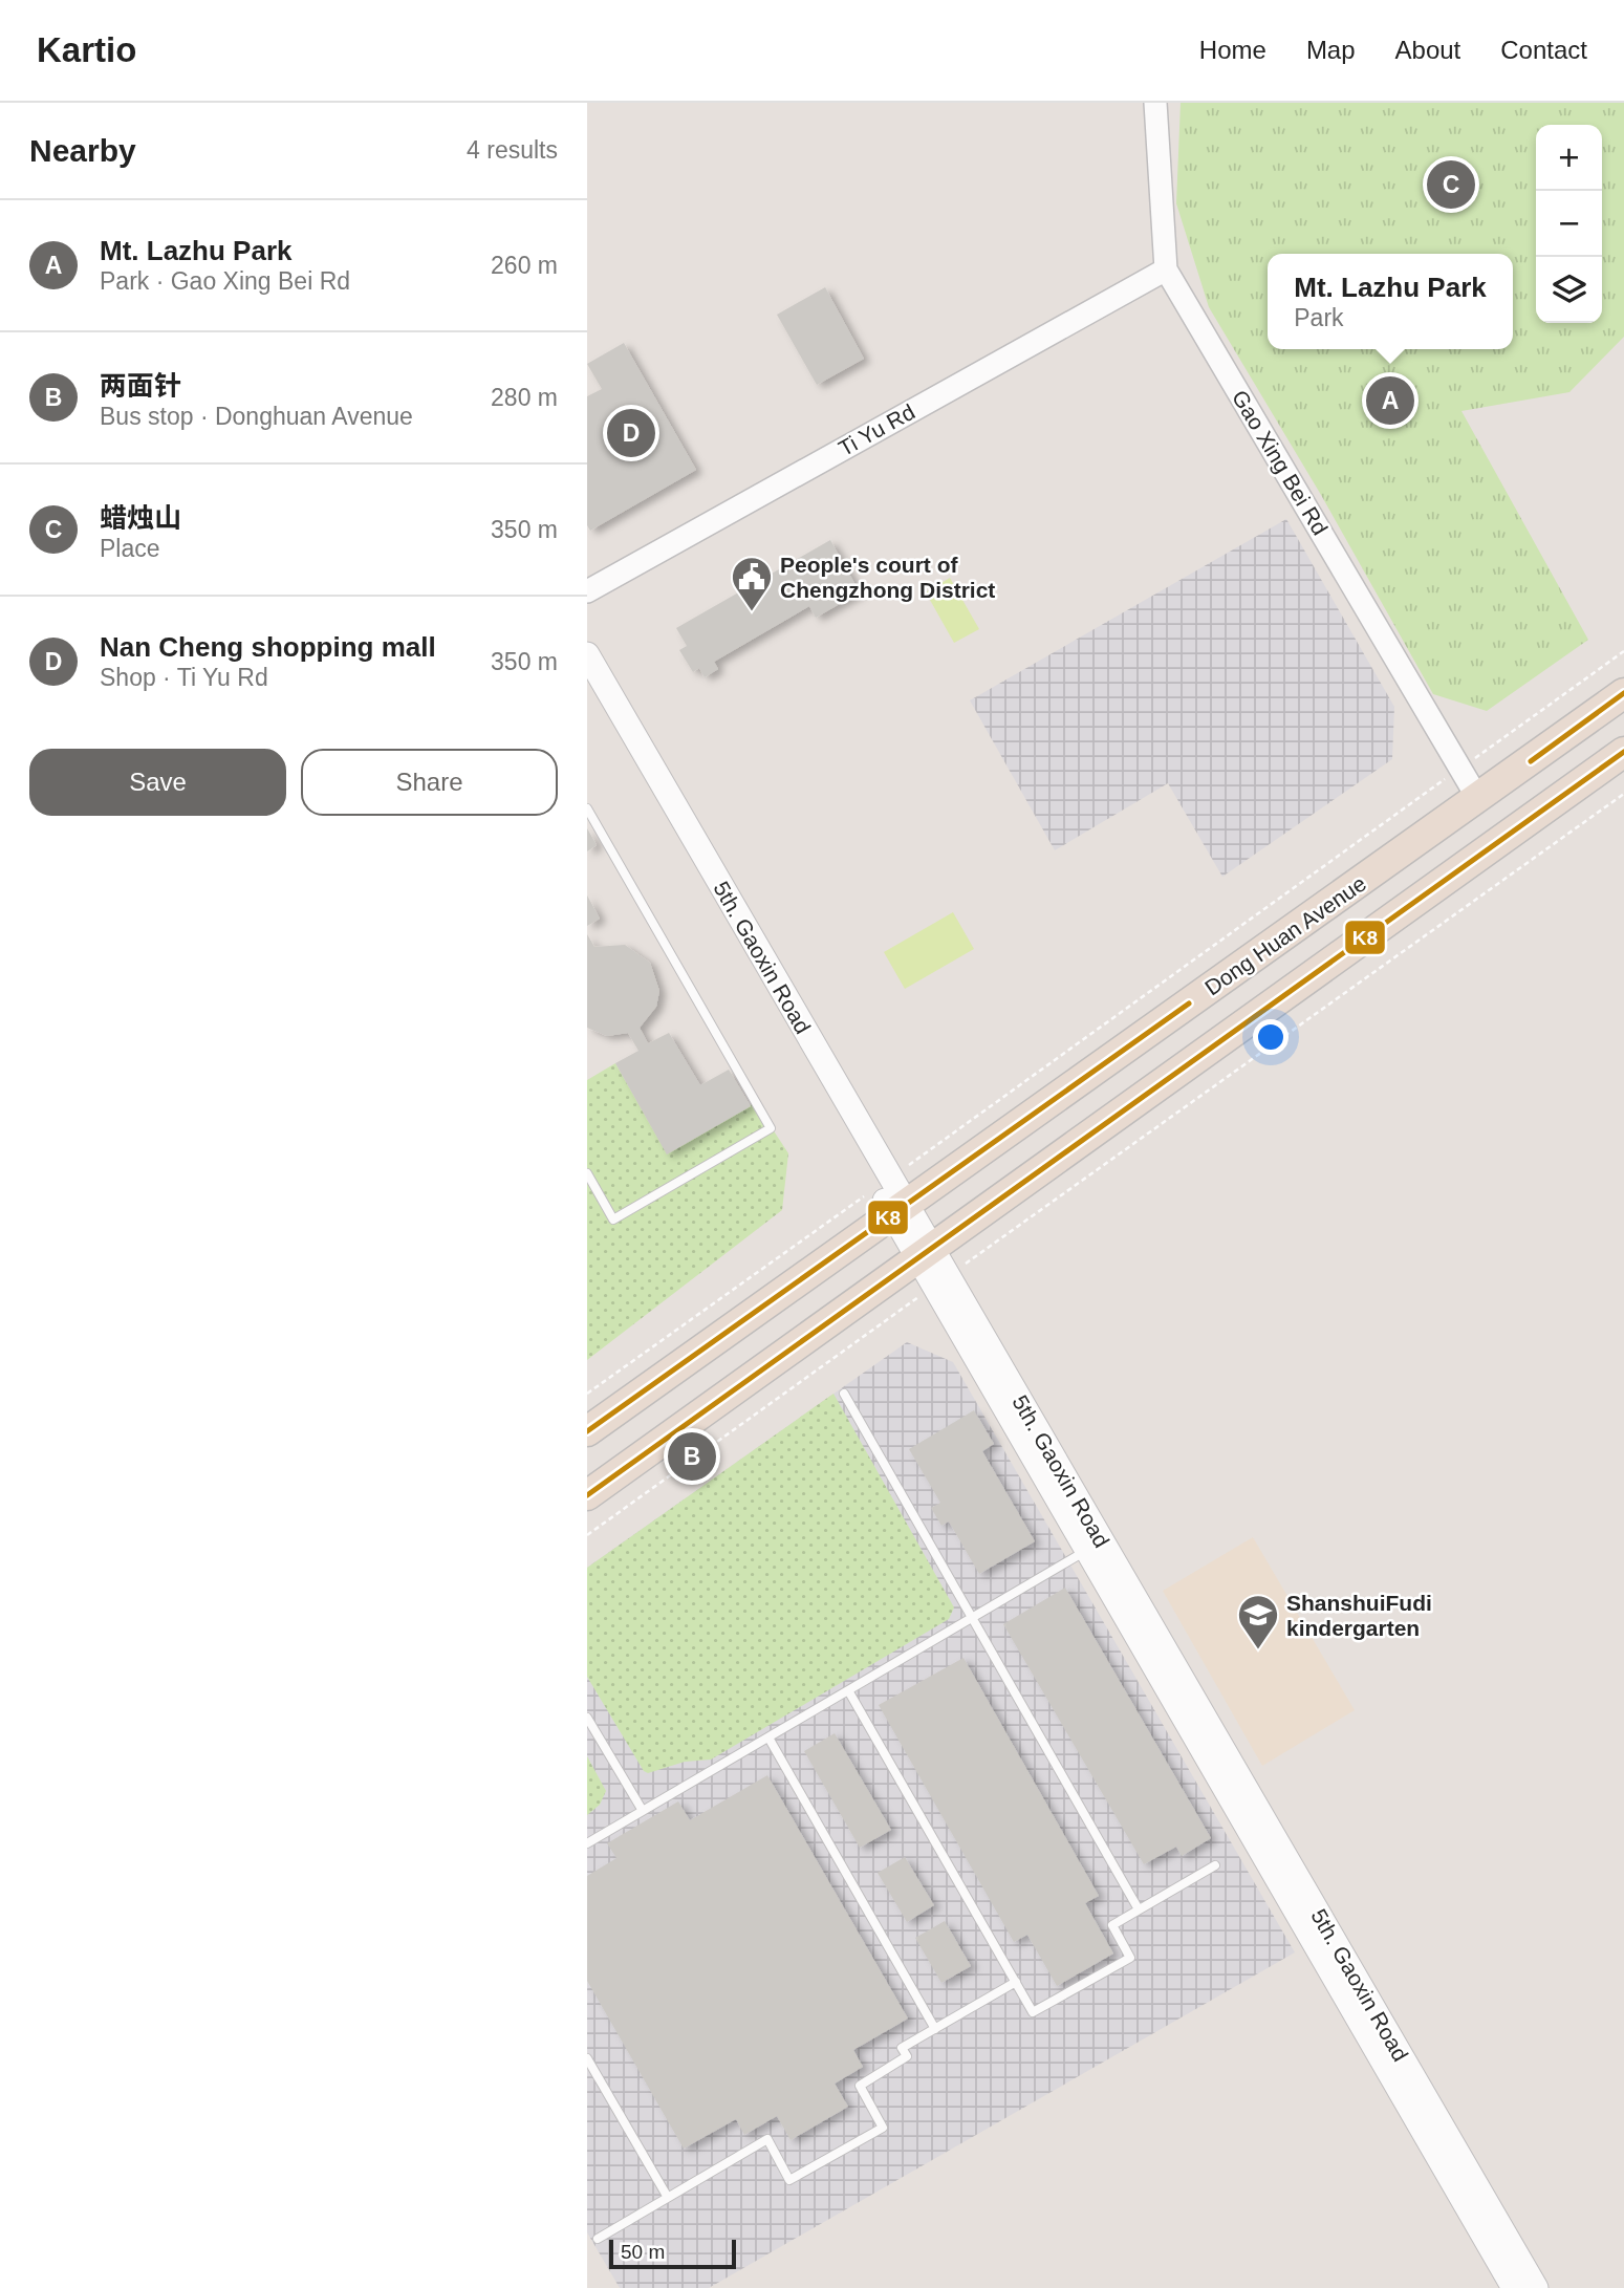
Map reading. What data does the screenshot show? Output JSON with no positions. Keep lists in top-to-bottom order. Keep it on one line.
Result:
{"streets":{"highway":["Dong Huan Avenue"],"main road":["5th. Gaoxin Road"],"street":["Ti Yu Rd","Gao Xing Bei Rd"]},"crossings":[["Ti Yu Rd","Gao Xing Bei Rd"],["Gao Xing Bei Rd","Dong Huan Avenue"],["Dong Huan Avenue","5th. Gaoxin Road"]],"places":{"public building":["People's court of Chengzhong District"],"school or university":["ShanshuiFudi kindergarten"]},"lines":["transit line K8"],"scale_bar":"50 m","page":{"header":"Kartio","nav":["Home","Map","About","Contact"],"heading":["Nearby","4 results"],"map_buttons":["+","−"],"pins":["C","A","D","B"],"list":[{"mark":"A","name":"Mt. Lazhu Park","note":"Park · Gao Xing Bei Rd","value":"260 m"},{"mark":"B","name":"两面针","note":"Bus stop · Donghuan Avenue","value":"280 m"},{"mark":"C","name":"蜡烛山","note":"Place","value":"350 m"},{"mark":"D","name":"Nan Cheng shopping mall","note":"Shop · Ti Yu Rd","value":"350 m"}],"popup":["Mt. Lazhu Park","Park"],"buttons":["Save","Share"],"scale":"50 m"}}
